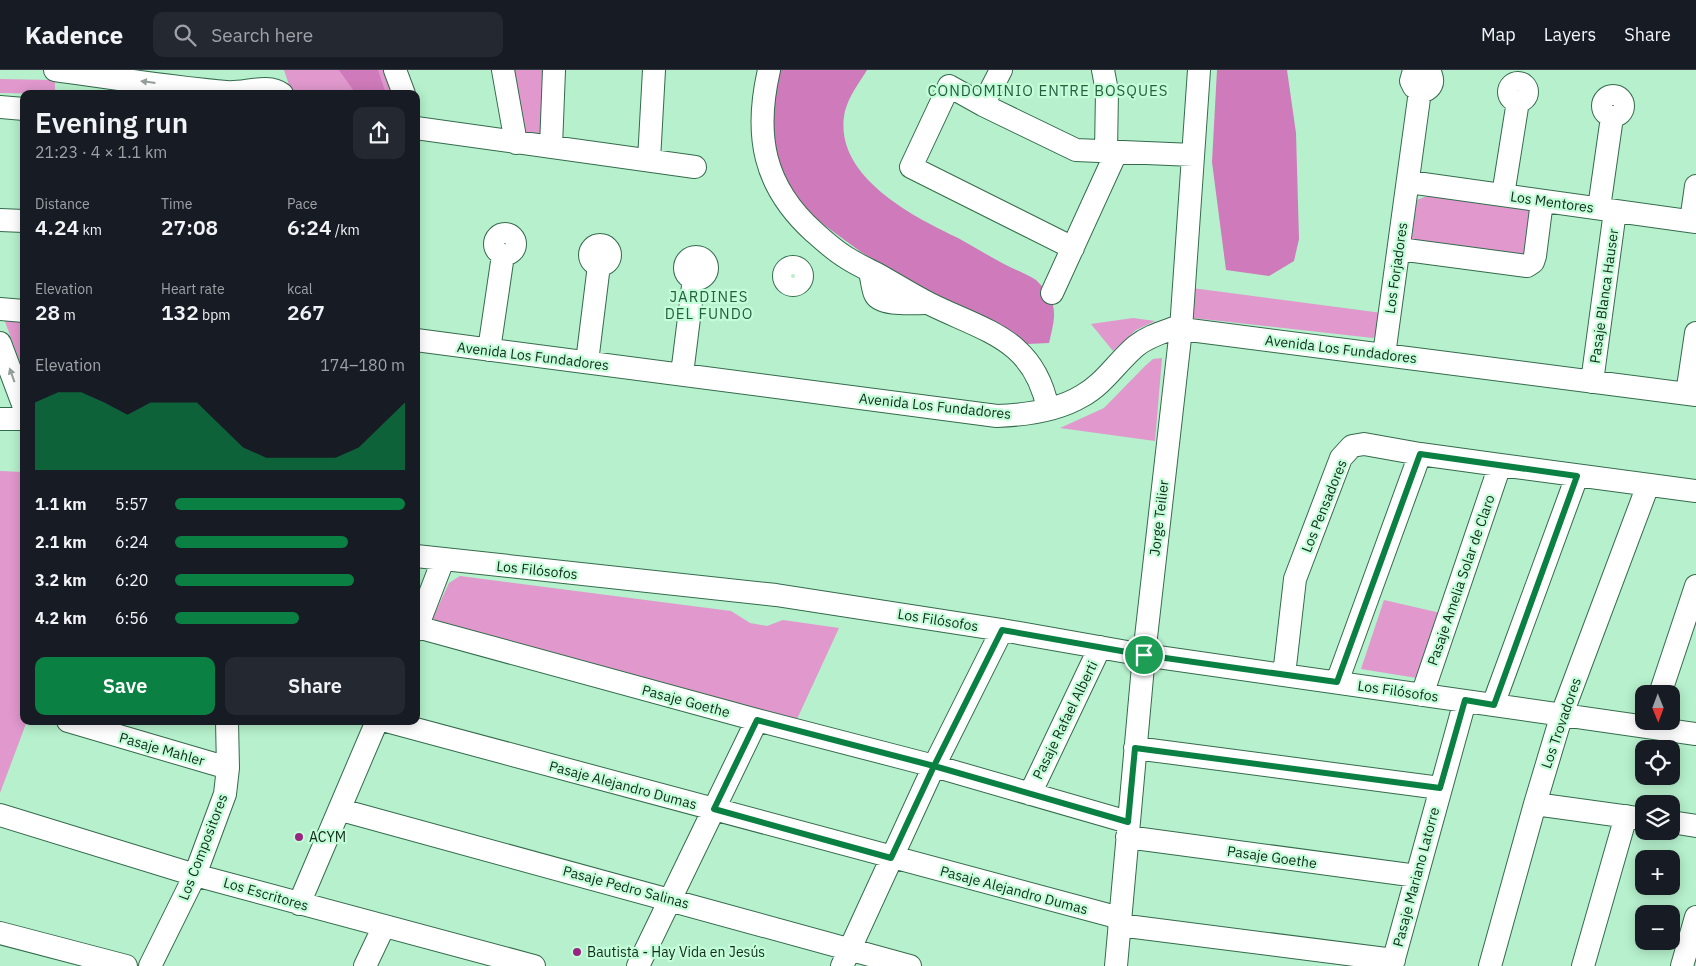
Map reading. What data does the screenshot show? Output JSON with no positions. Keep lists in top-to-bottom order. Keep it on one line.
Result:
{"streets":{"street":["Los Mentores","Los Forjadores","Pasaje Blanca Hauser","Avenida Los Fundadores","Los Pensadores","Jorge Teilier","Los Filósofos","Pasaje Amelia Solar de Claro","Pasaje Goethe","Pasaje Rafael Alberti","Los Trovadores","Pasaje Mahler","Pasaje Alejandro Dumas","Los Compositores","Pasaje Mariano Latorre","Pasaje Pedro Salinas","Los Escritores"]},"crossings":[["Los Mentores","Los Forjadores"],["Los Mentores","Pasaje Blanca Hauser"],["Los Forjadores","Avenida Los Fundadores"],["Pasaje Blanca Hauser","Avenida Los Fundadores"],["Avenida Los Fundadores","Jorge Teilier"],["Los Pensadores","Los Filósofos"],["Los Pensadores","Pasaje Amelia Solar de Claro"],["Los Pensadores","Los Trovadores"],["Jorge Teilier","Los Filósofos"],["Jorge Teilier","Pasaje Goethe"],["Jorge Teilier","Pasaje Alejandro Dumas"],["Los Filósofos","Pasaje Amelia Solar de Claro"],["Los Filósofos","Pasaje Rafael Alberti"],["Los Filósofos","Los Trovadores"],["Los Filósofos","Pasaje Mariano Latorre"],["Pasaje Goethe","Pasaje Rafael Alberti"],["Pasaje Goethe","Pasaje Mariano Latorre"],["Pasaje Mahler","Los Compositores"],["Pasaje Alejandro Dumas","Pasaje Mariano Latorre"],["Los Compositores","Los Escritores"]],"districts":["CONDOMINIO ENTRE BOSQUES","JARDINES DEL FUNDO"],"places":["ACYM","Bautista - Hay Vida en Jesús"],"north":"bottom","page":{"header":"Kadence","search":"Search here","nav":["Map","Layers","Share"],"heading":["Evening run","21:23 · 4 × 1.1 km"],"stats":[["Distance","4.24 km"],["Time","27:08"],["Pace","6:24 /km"],["Elevation","28 m"],["Heart rate","132 bpm"],["kcal","267"]],"chart":["Elevation","174–180 m"],"list":[{"name":"1.1 km","note":"5:57"},{"name":"2.1 km","note":"6:24"},{"name":"3.2 km","note":"6:20"},{"name":"4.2 km","note":"6:56"}],"buttons":["Save","Share"],"map_buttons":["+","−"]}}
